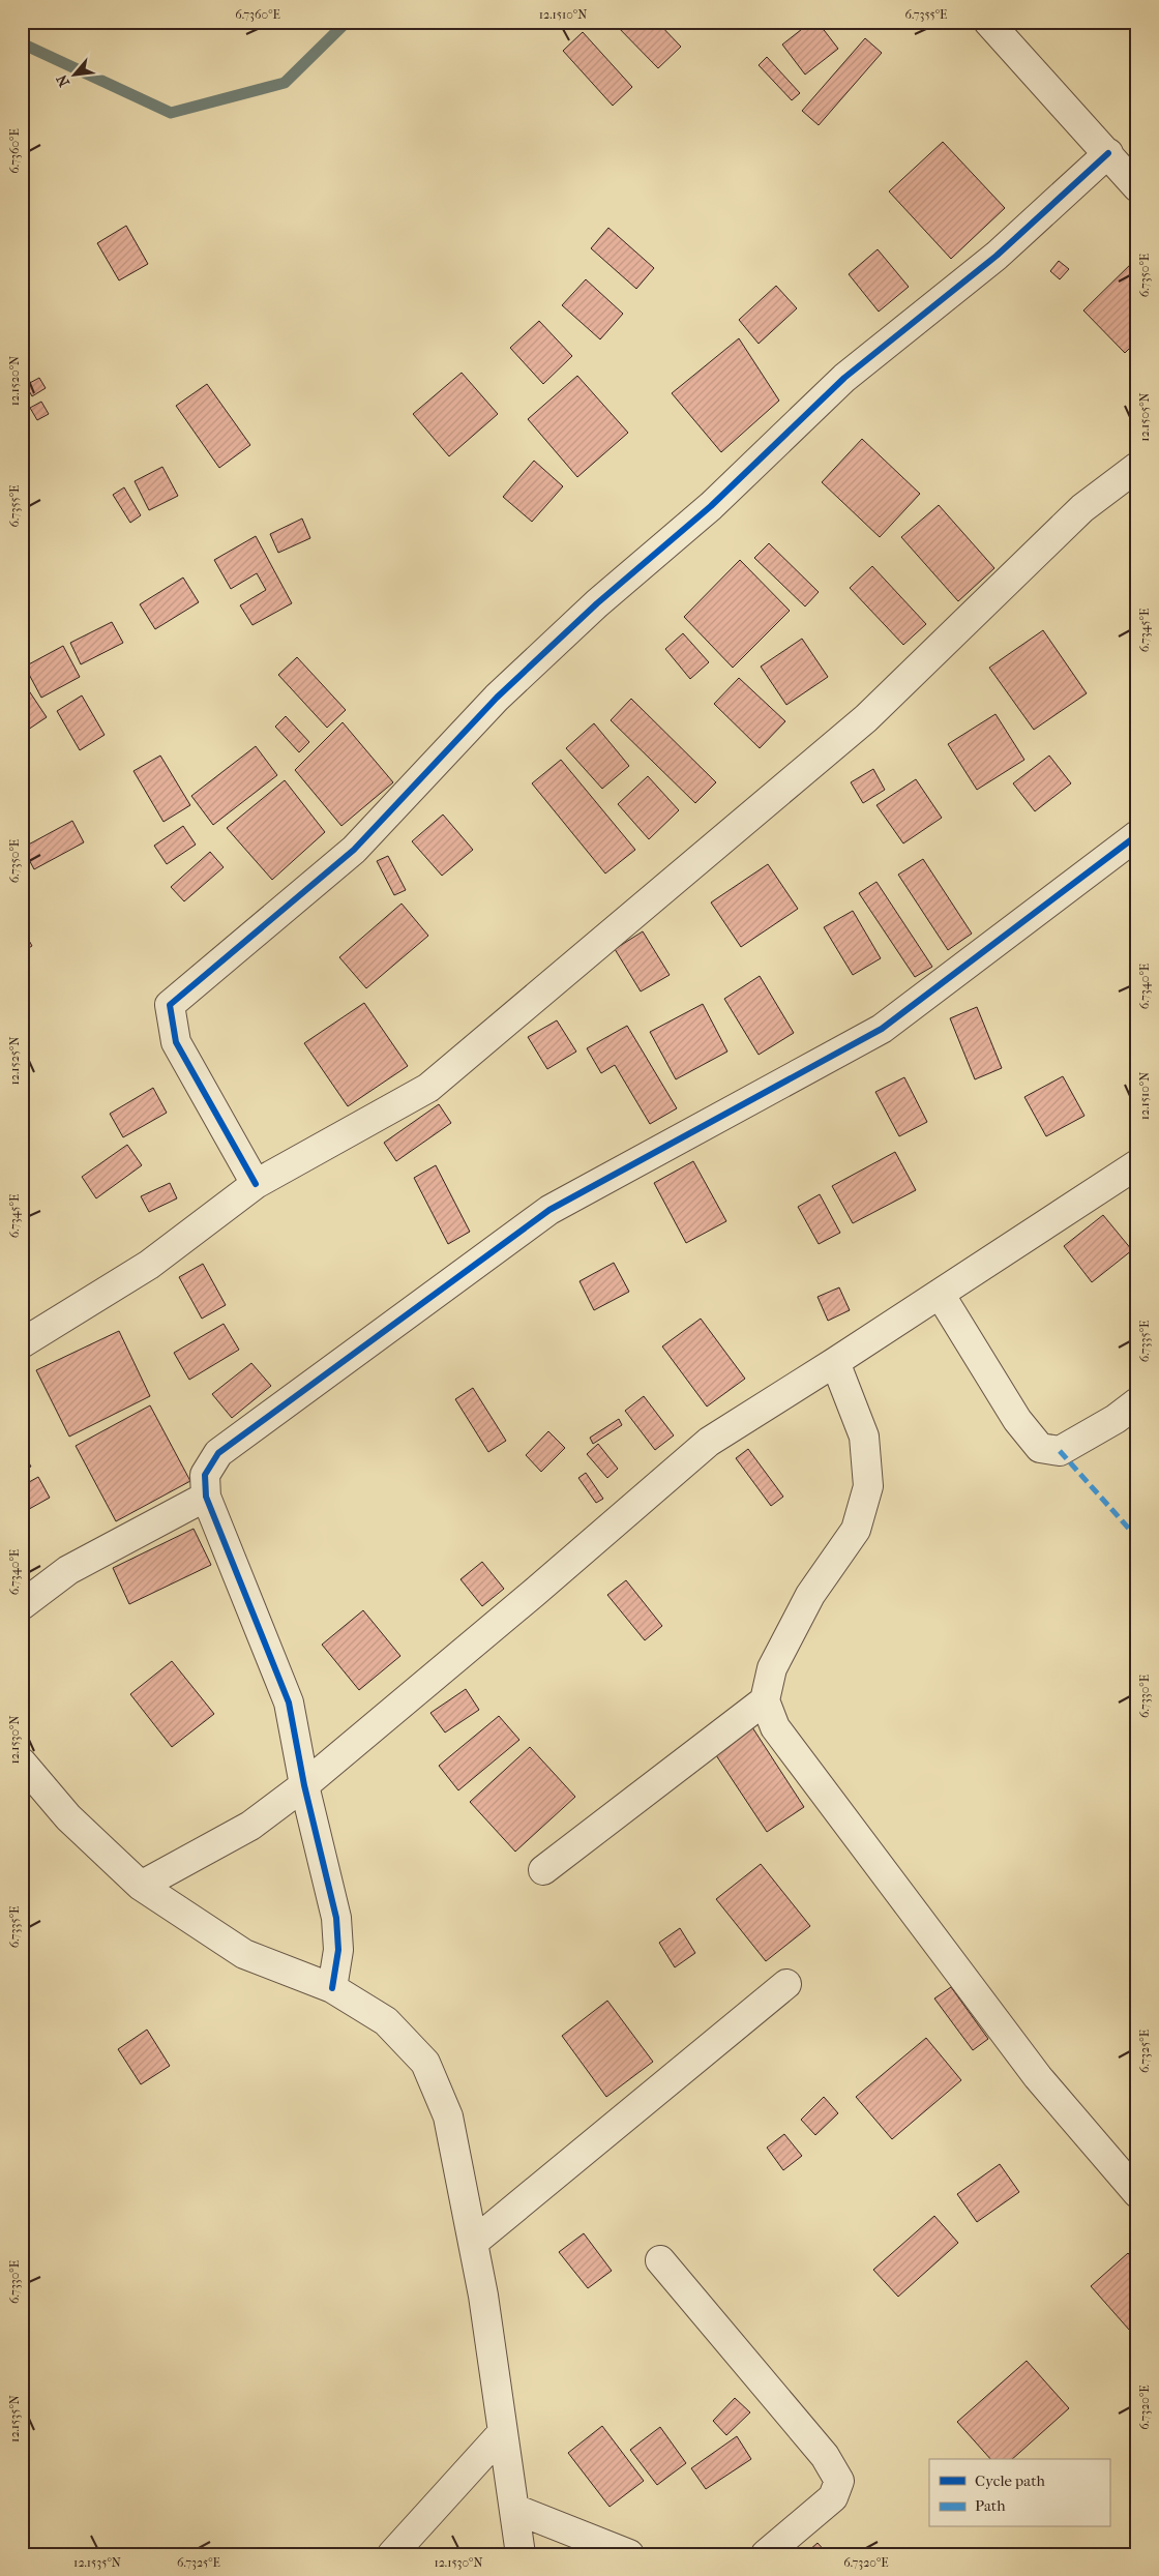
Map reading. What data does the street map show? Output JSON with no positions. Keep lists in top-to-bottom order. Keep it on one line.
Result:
{"legend":["Cycle path","Path"],"north":"bottom left","coordinates":["6.7360°E","12.1510°N","6.7355°E","6.7350°E","12.1520°N","12.1505°N","6.7345°E","6.7340°E","12.1525°N","6.7335°E","6.7330°E","12.1530°N","6.7325°E","6.7320°E","12.1535°N"]}
